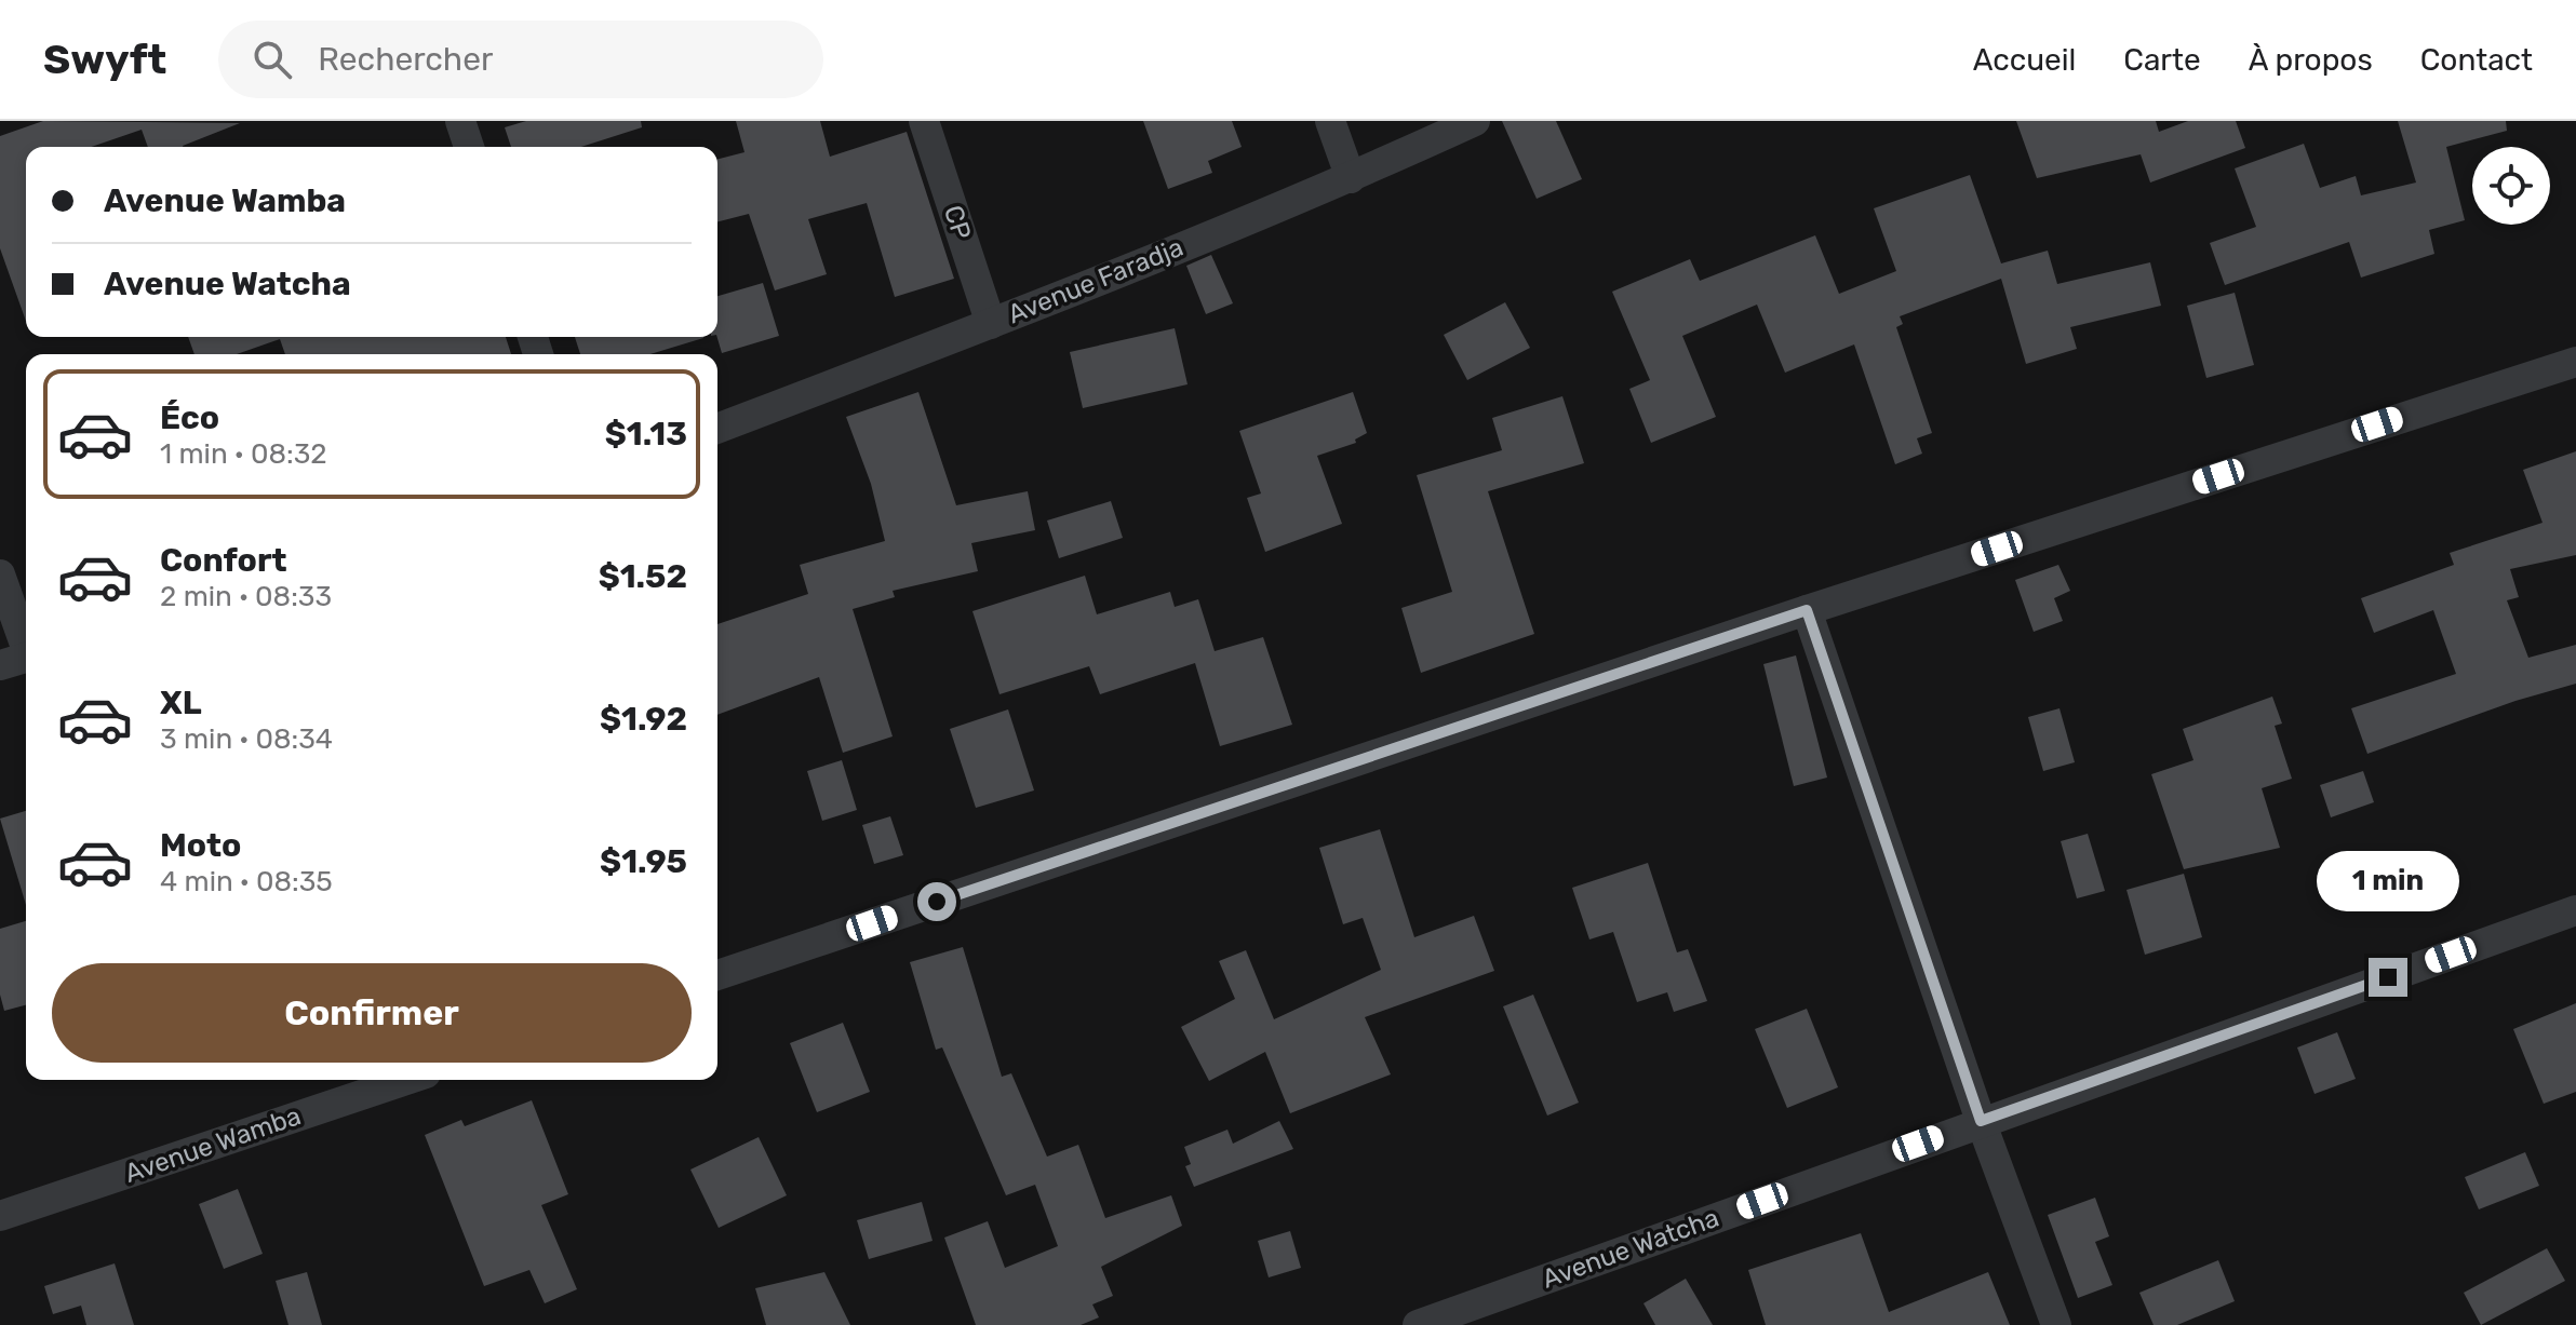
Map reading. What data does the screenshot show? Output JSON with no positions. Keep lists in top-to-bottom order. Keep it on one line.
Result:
{"streets":{"street":["CP","Avenue Faradja","Avenue Wamba","Avenue Watcha"]},"crossings":[["CP","Avenue Faradja"]],"page":{"header":"Swyft","search":"Rechercher","nav":["Accueil","Carte","À propos","Contact"],"banner":["Avenue Wamba","Avenue Watcha"],"list":[{"name":"Éco","note":"1 min · 08:32","value":"$1.13"},{"name":"Confort","note":"2 min · 08:33","value":"$1.52"},{"name":"XL","note":"3 min · 08:34","value":"$1.92"},{"name":"Moto","note":"4 min · 08:35","value":"$1.95"}],"bubble":"1 min","buttons":"Confirmer"}}
